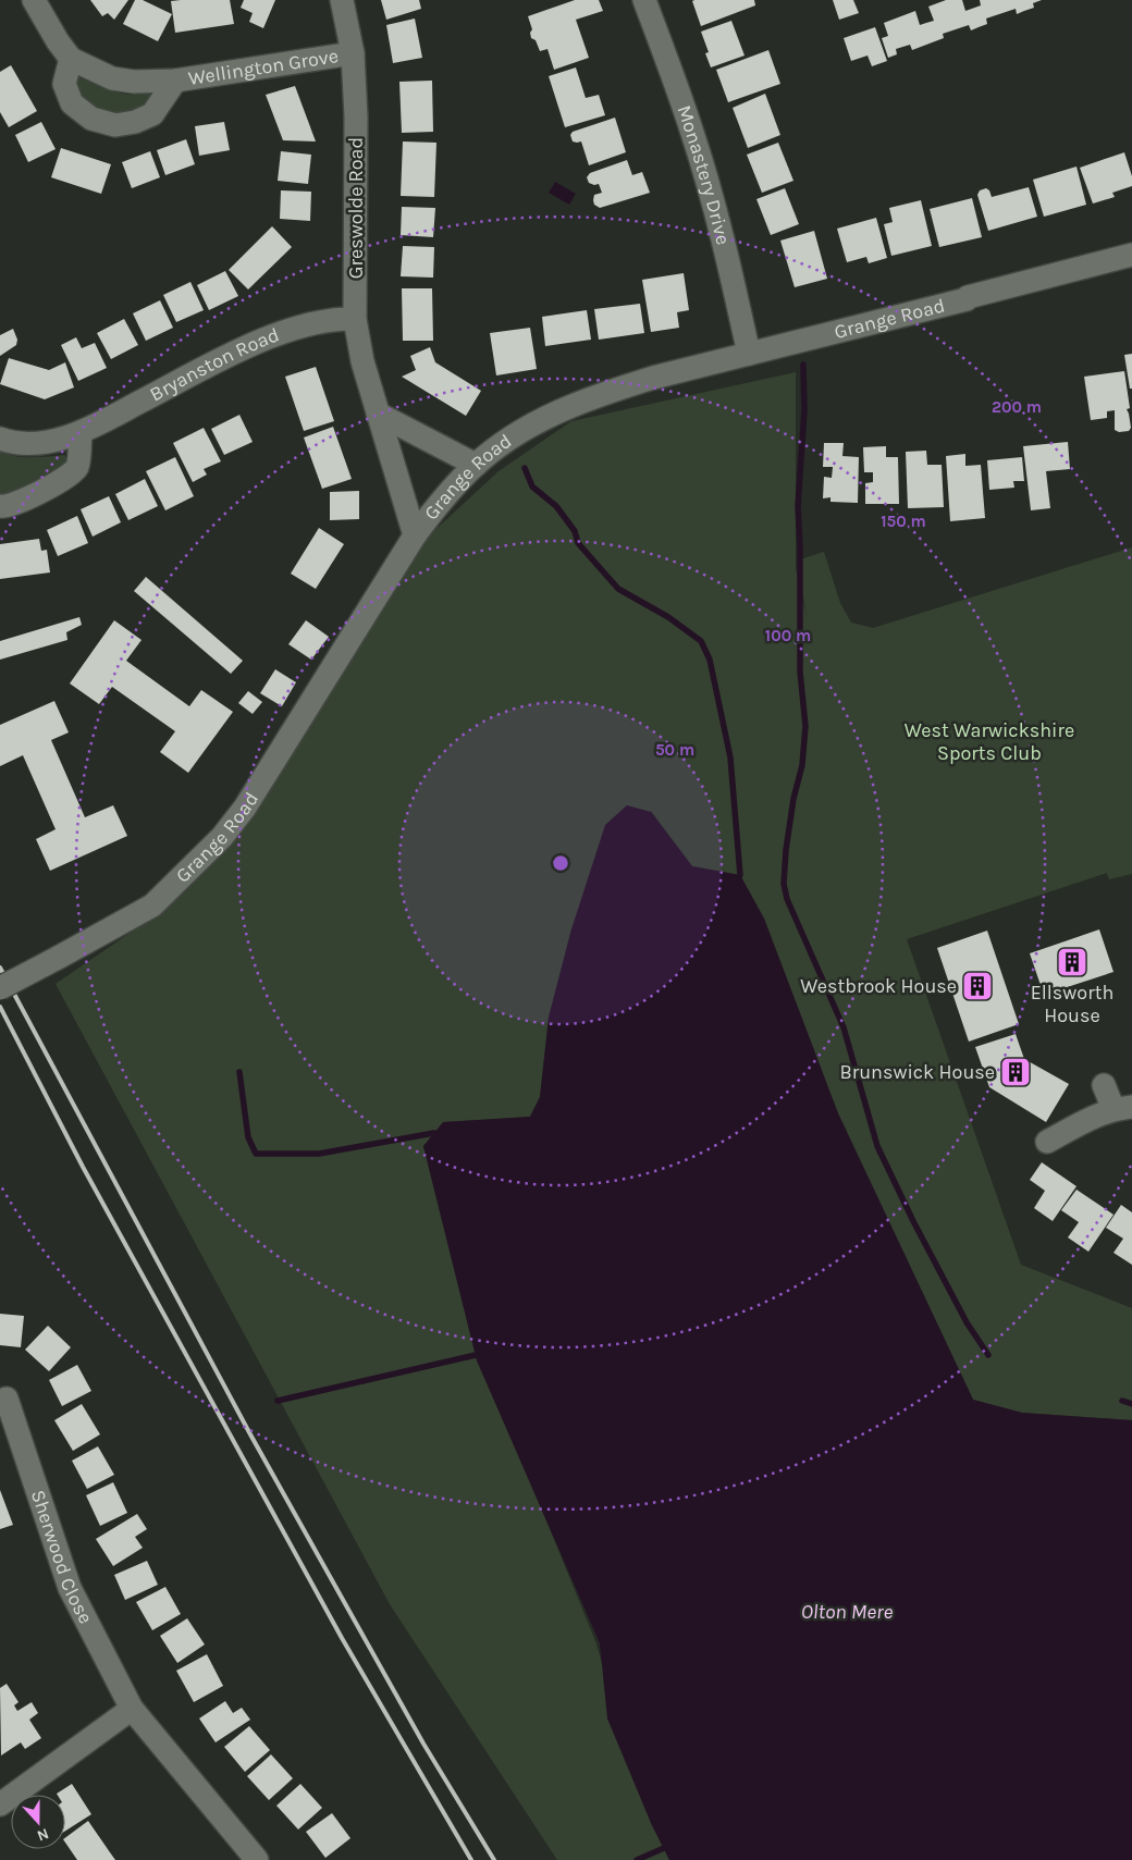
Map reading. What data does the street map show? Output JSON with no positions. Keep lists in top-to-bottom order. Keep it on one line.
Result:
{"streets":{"street":["Wellington Grove","Monastery Drive","Greswolde Road","Grange Road","Bryanston Road","Sherwood Close"]},"crossings":[["Wellington Grove","Greswolde Road"],["Monastery Drive","Grange Road"],["Greswolde Road","Grange Road"],["Greswolde Road","Bryanston Road"]],"water":["Olton Mere"],"parks":["West Warwickshire Sports Club"],"places":{"building":["Ellsworth House","Westbrook House","Brunswick House"]},"north":"bottom","rings":["200 m","150 m","100 m","50 m"]}
